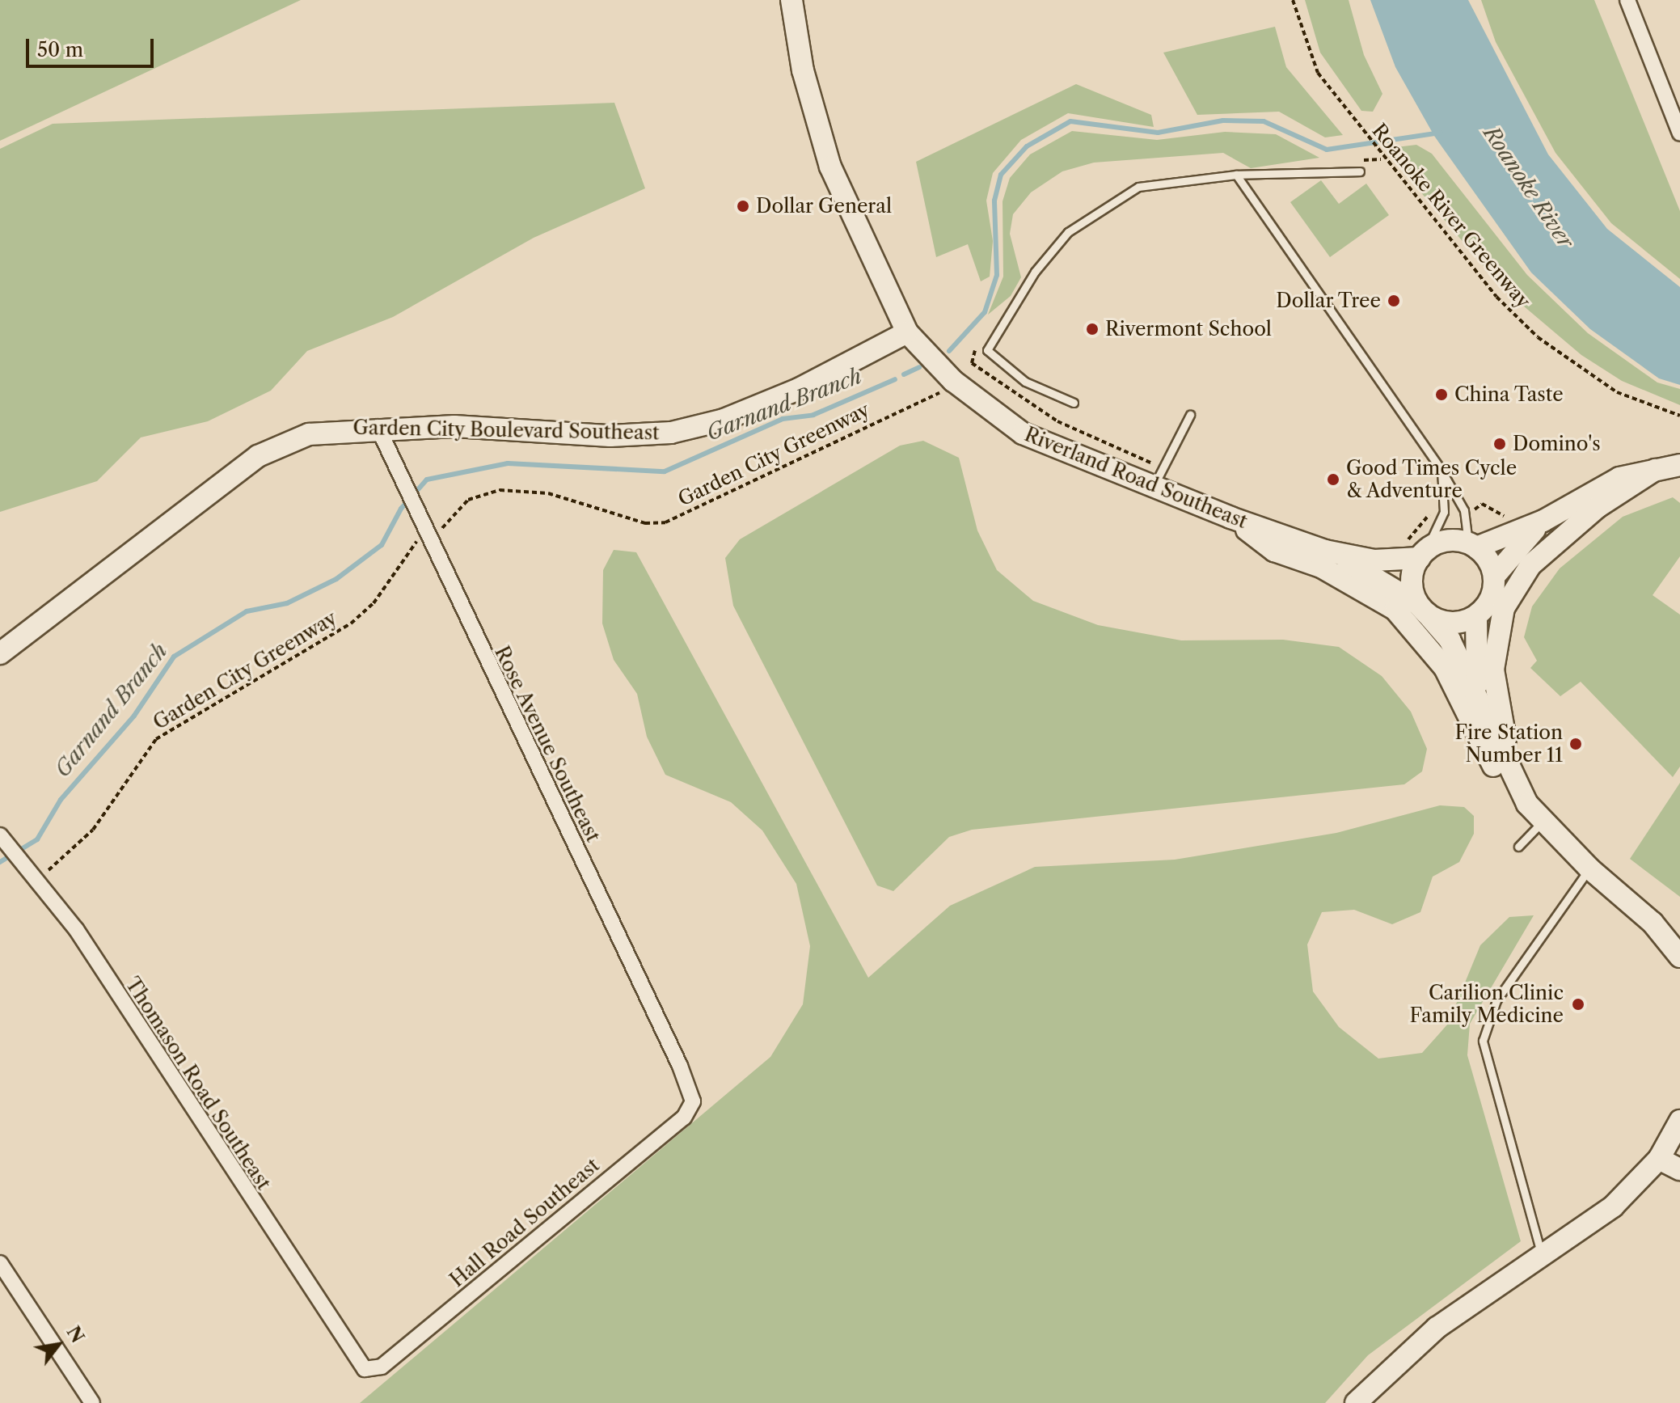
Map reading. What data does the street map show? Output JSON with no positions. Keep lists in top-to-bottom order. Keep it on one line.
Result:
{"streets":{"main road":["Garden City Boulevard Southeast","Riverland Road Southeast"],"street":["Rose Avenue Southeast","Thomason Road Southeast","Hall Road Southeast"],"path":["Roanoke River Greenway","Garden City Greenway"]},"crossings":[["Garden City Boulevard Southeast","Riverland Road Southeast"],["Garden City Boulevard Southeast","Rose Avenue Southeast"],["Garden City Greenway","Thomason Road Southeast"],["Rose Avenue Southeast","Hall Road Southeast"],["Thomason Road Southeast","Hall Road Southeast"]],"water":["Roanoke River","Garnand Branch"],"places":["Dollar General","Dollar Tree","Rivermont School","China Taste","Domino's","Good Times Cycle & Adventure","Fire Station Number 11","Carilion Clinic Family Medicine"],"scale_bar":"50 m","north":"top right"}
